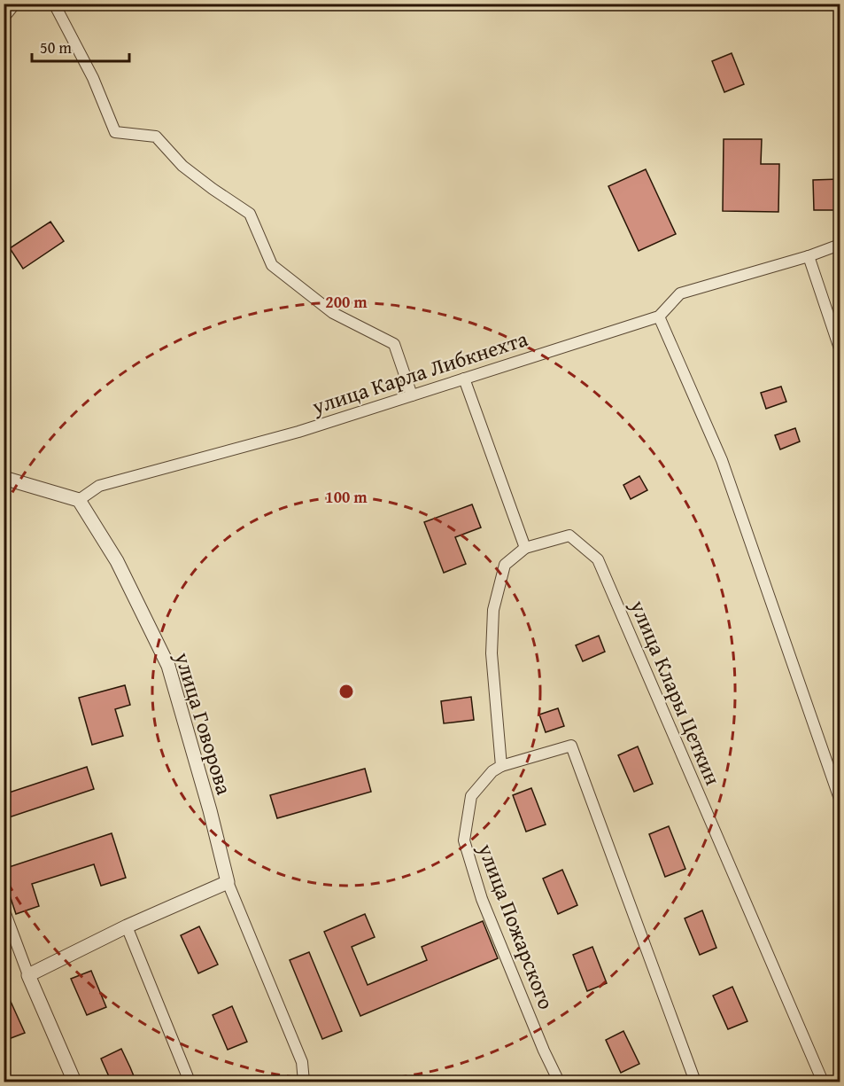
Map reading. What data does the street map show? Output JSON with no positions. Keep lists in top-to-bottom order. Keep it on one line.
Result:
{"streets":{"street":["улица Карла Либкнехта","улица Клары Цеткин","улица Говорова","улица Пожарского"]},"crossings":[["улица Карла Либкнехта","улица Говорова"]],"scale_bar":"50 m","rings":["200 m","100 m"]}
